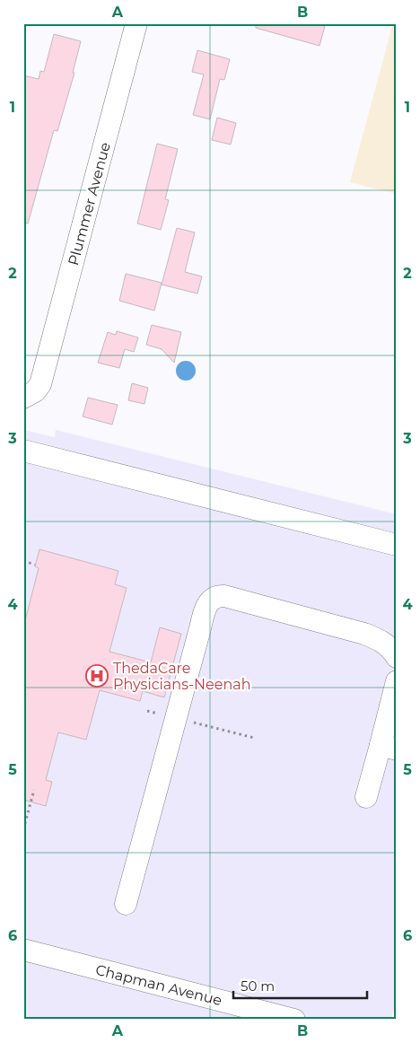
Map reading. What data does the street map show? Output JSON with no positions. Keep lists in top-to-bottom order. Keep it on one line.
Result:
{"streets":{"street":["Plummer Avenue","Chapman Avenue"]},"places":{"hospital":["ThedaCare Physicians-Neenah"]},"scale_bar":"50 m","grid":{"columns":["A","B"],"rows":["1","2","3","4","5","6"]}}
